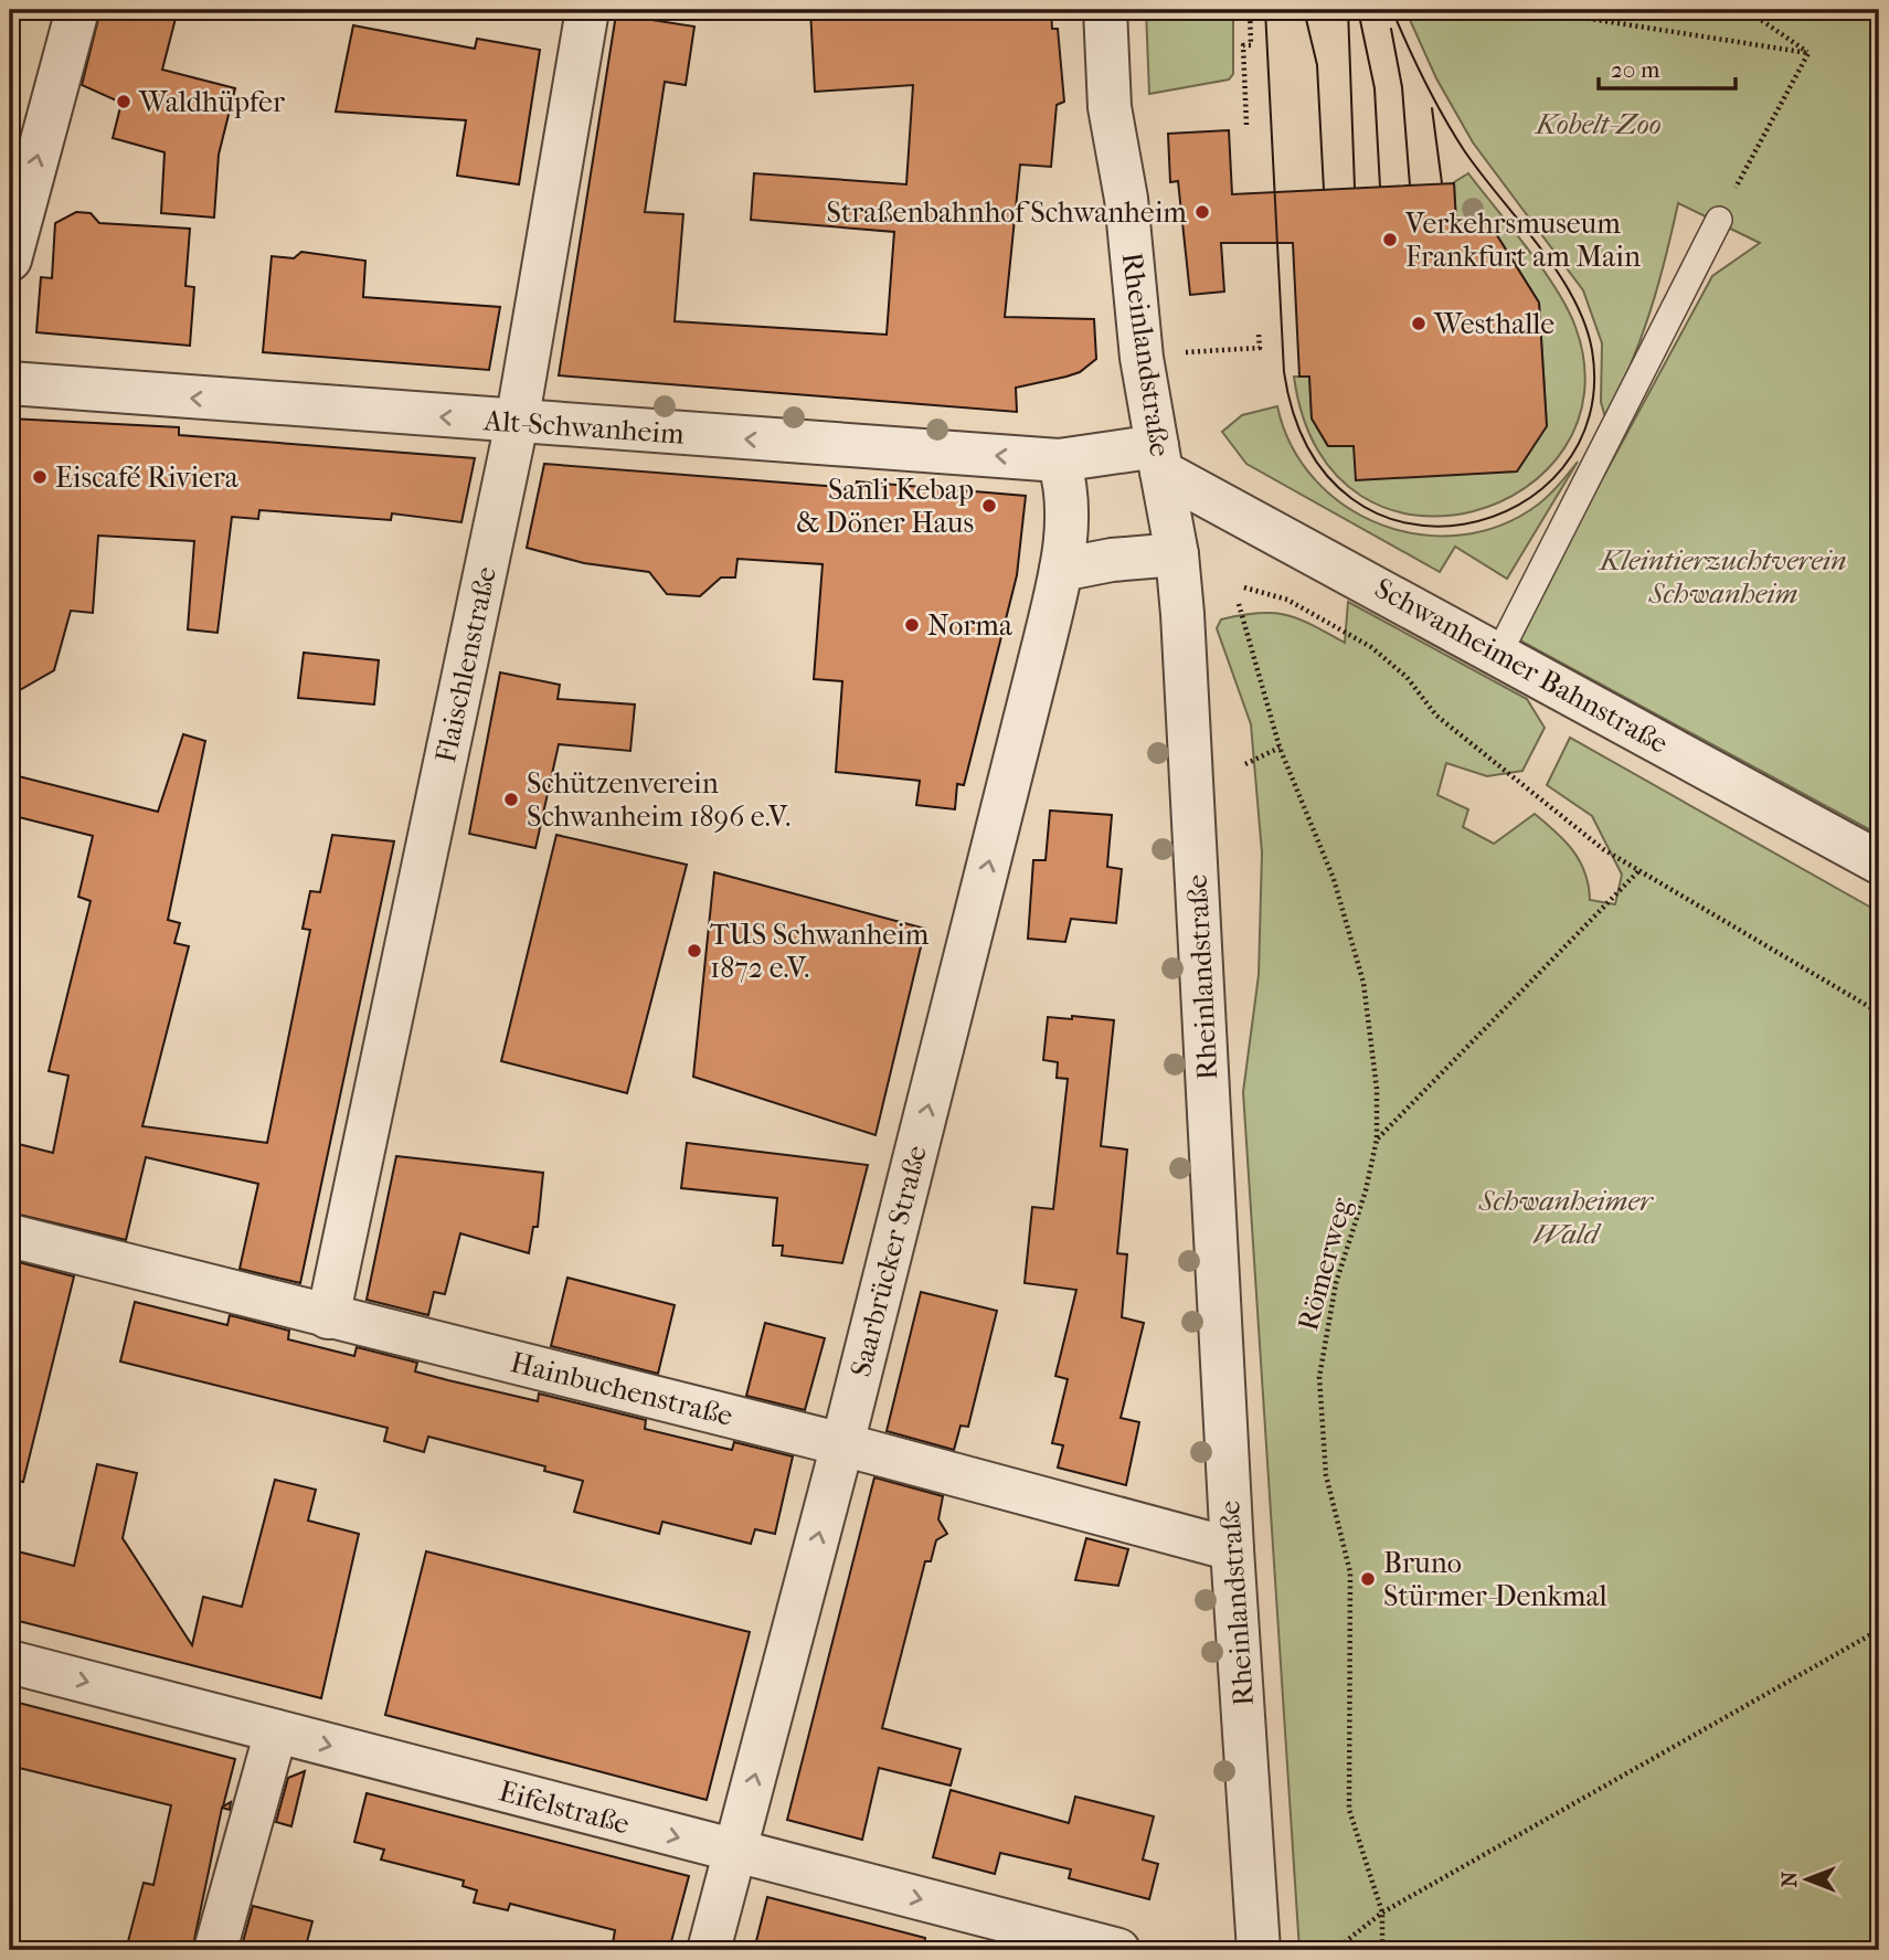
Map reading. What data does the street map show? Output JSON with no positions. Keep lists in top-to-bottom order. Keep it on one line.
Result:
{"streets":{"street":["Rheinlandstraße","Alt-Schwanheim","Flaischlenstraße","Schwanheimer Bahnstraße","Saarbrücker Straße","Hainbuchenstraße","Eifelstraße"],"path":["Römerweg"]},"crossings":[["Rheinlandstraße","Alt-Schwanheim"],["Rheinlandstraße","Schwanheimer Bahnstraße"],["Rheinlandstraße","Hainbuchenstraße"],["Alt-Schwanheim","Flaischlenstraße"],["Alt-Schwanheim","Schwanheimer Bahnstraße"],["Alt-Schwanheim","Saarbrücker Straße"],["Flaischlenstraße","Hainbuchenstraße"],["Saarbrücker Straße","Hainbuchenstraße"],["Saarbrücker Straße","Eifelstraße"]],"one_way":["Alt-Schwanheim","Saarbrücker Straße","Eifelstraße"],"parks":["Kobelt-Zoo","Kleintierzuchtverein Schwanheim","Schwanheimer Wald"],"places":["Waldhüpfer","Straßenbahnhof Schwanheim","Verkehrsmuseum Frankfurt am Main","Westhalle","Eiscafé Riviera","Sanli Kebap & Döner Haus","Norma","Schützenverein Schwanheim 1896 e.V.","TUS Schwanheim 1872 e.V.","Bruno Stürmer-Denkmal"],"scale_bar":"20 m","north":"left"}
